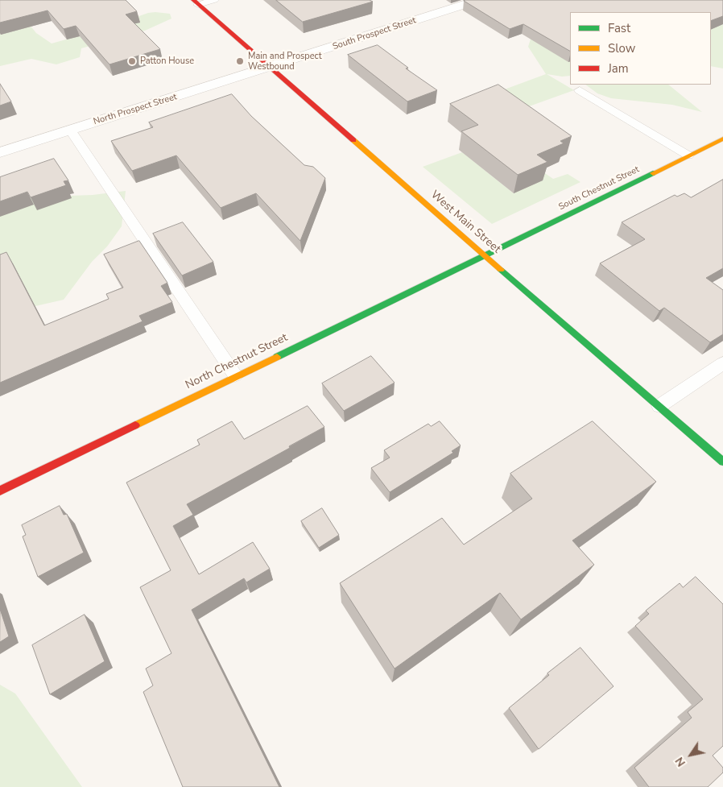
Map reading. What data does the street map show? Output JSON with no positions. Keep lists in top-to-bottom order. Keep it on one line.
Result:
{"streets":{"main road":["South Chestnut Street","West Main Street","North Chestnut Street"],"street":["South Prospect Street","North Prospect Street"]},"crossings":[["South Prospect Street","North Prospect Street"],["South Prospect Street","West Main Street"],["North Prospect Street","West Main Street"],["South Chestnut Street","West Main Street"],["South Chestnut Street","North Chestnut Street"],["West Main Street","North Chestnut Street"]],"places":["Patton House","Main and Prospect Westbound"],"legend":["Fast","Slow","Jam"],"north":"bottom left"}
